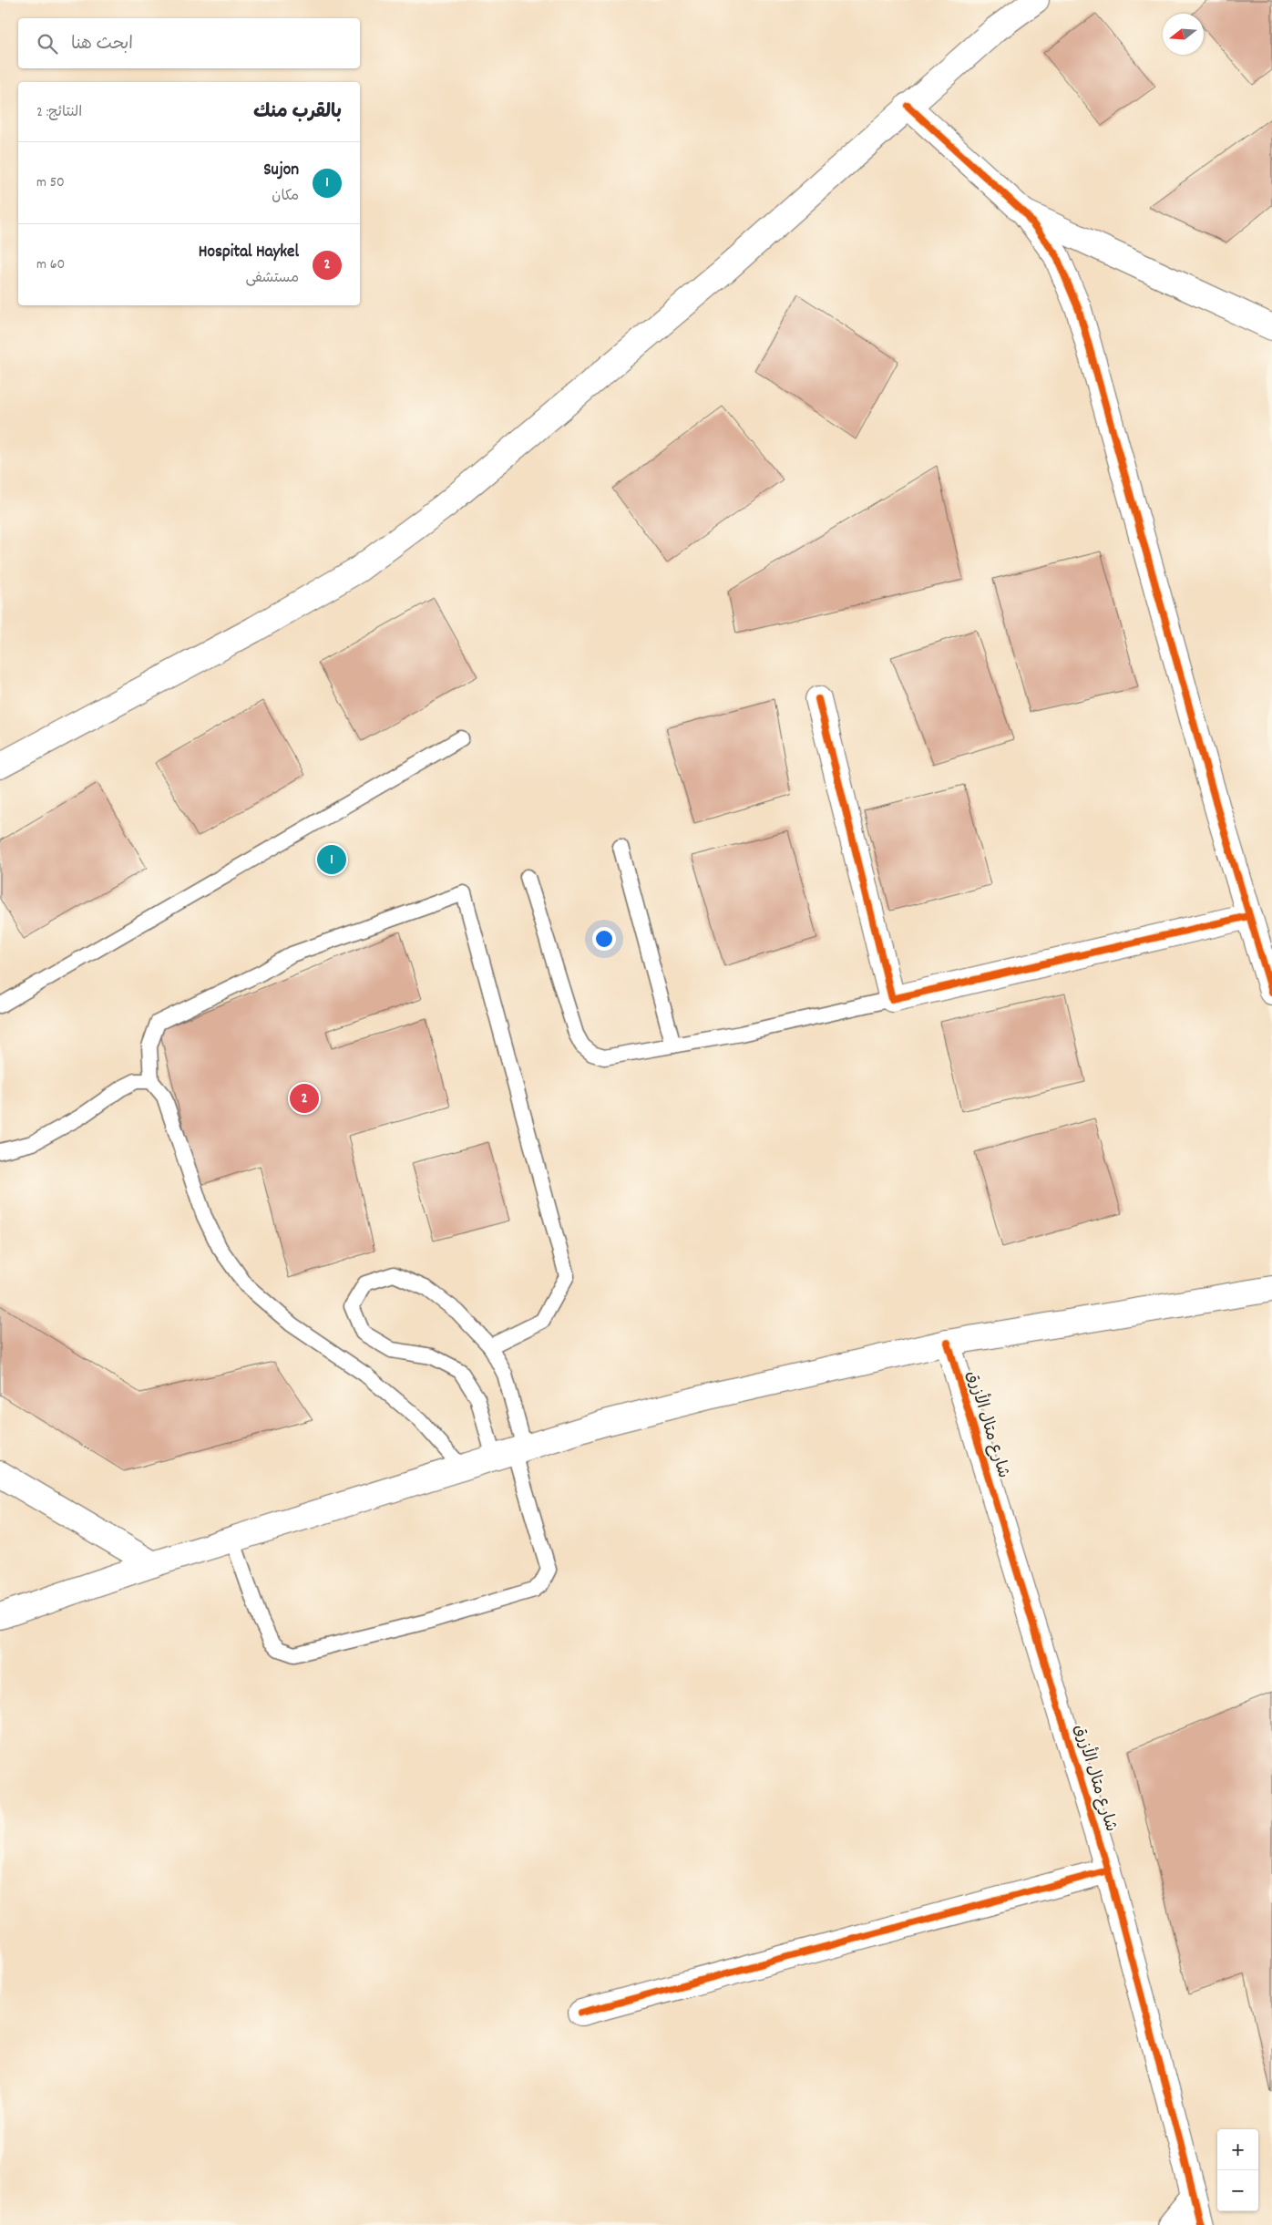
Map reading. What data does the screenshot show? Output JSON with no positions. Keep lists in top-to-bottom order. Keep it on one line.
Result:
{"streets":{"street":["شارع متال الأزرق"]},"north":"left","page":{"search":"ابحث هنا","heading":["بالقرب منك","النتائج: 2"],"list":[{"mark":"1","name":"Sujon","note":"مكان","value":"50 m"},{"mark":"2","name":"Hospital Haykel","note":"مستشفى","value":"60 m"}],"pins":["1","2"],"map_buttons":["+","−"]}}
